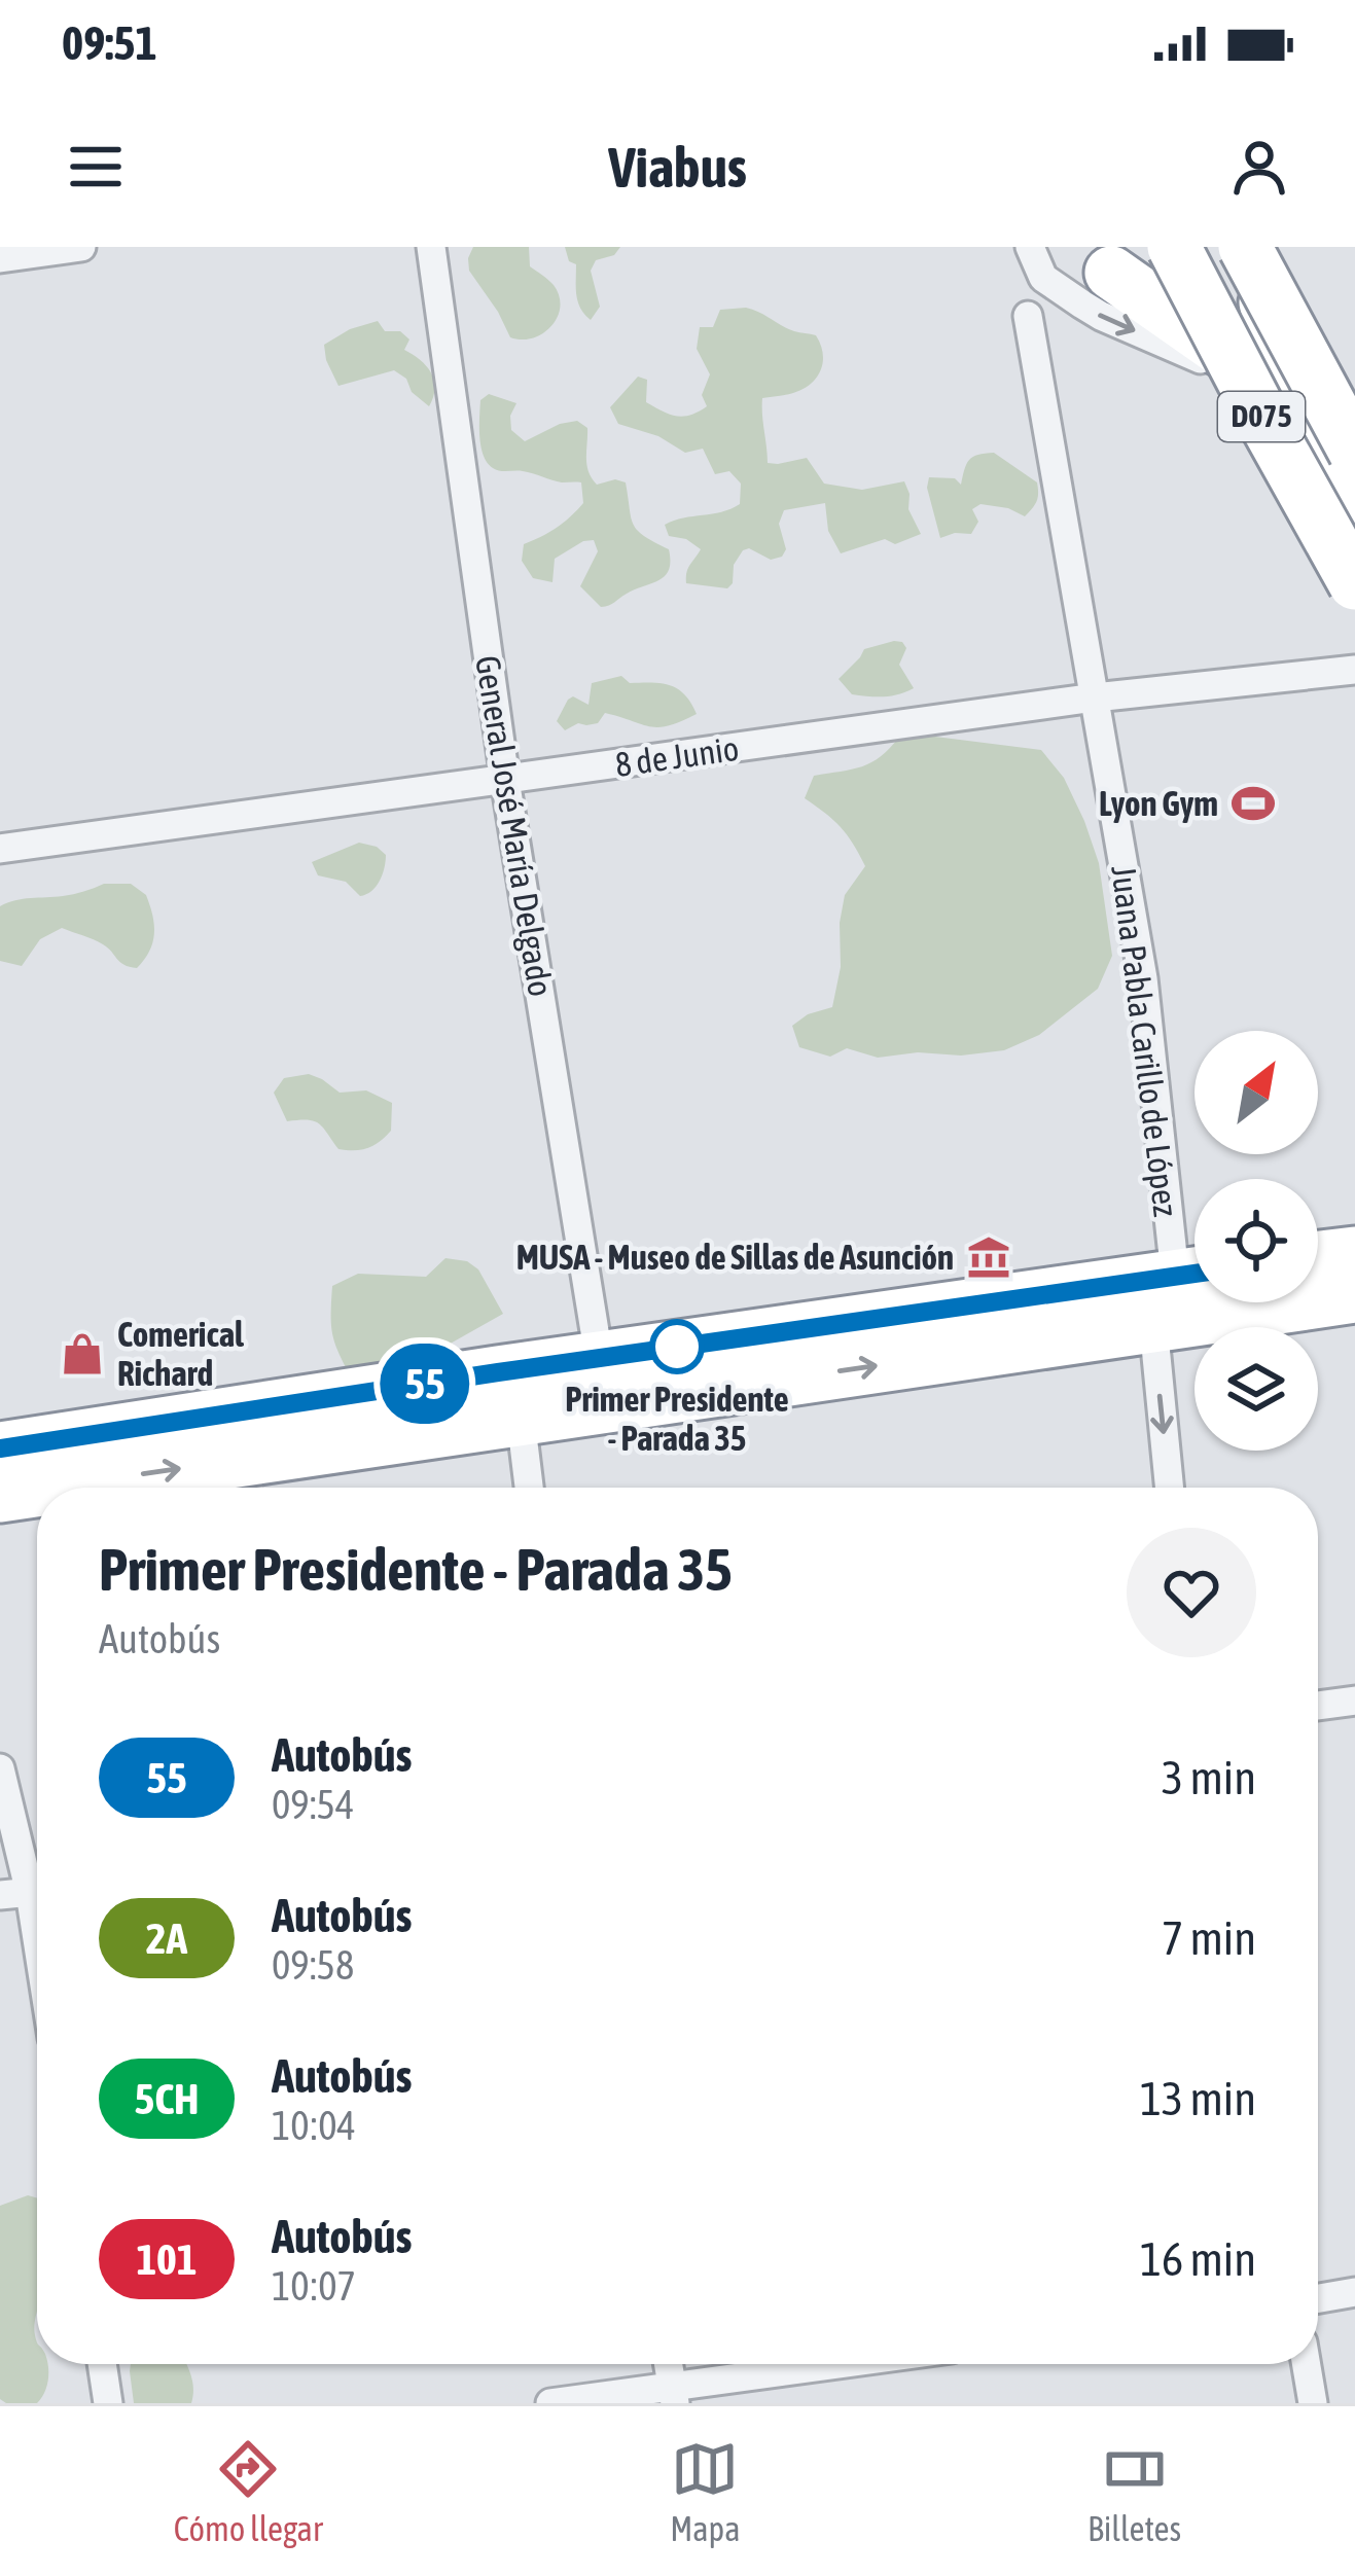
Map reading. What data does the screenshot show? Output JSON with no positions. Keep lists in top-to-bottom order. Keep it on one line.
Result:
{"streets":{"highway":["D075"],"street":["8 de Junio","General José María Delgado","Juana Pabla Carillo de López"]},"crossings":[["8 de Junio","General José María Delgado"],["8 de Junio","Juana Pabla Carillo de López"]],"places":{"sports":["Lyon Gym"],"museum":["MUSA - Museo de Sillas de Asunción"],"other":["Primer Presidente - Parada 35"],"shop":["Comerical Richard"]},"lines":["bus line 55"],"north":"top right","page":{"status":"09:51","header":"Viabus","on_map":"55","heading":["Primer Presidente - Parada 35","Autobús"],"list":[{"mark":"55","name":"Autobús","note":"09:54","value":"3 min"},{"mark":"2A","name":"Autobús","note":"09:58","value":"7 min"},{"mark":"5CH","name":"Autobús","note":"10:04","value":"13 min"},{"mark":"101","name":"Autobús","note":"10:07","value":"16 min"}],"tabs":["Cómo llegar","Mapa","Billetes"]}}
